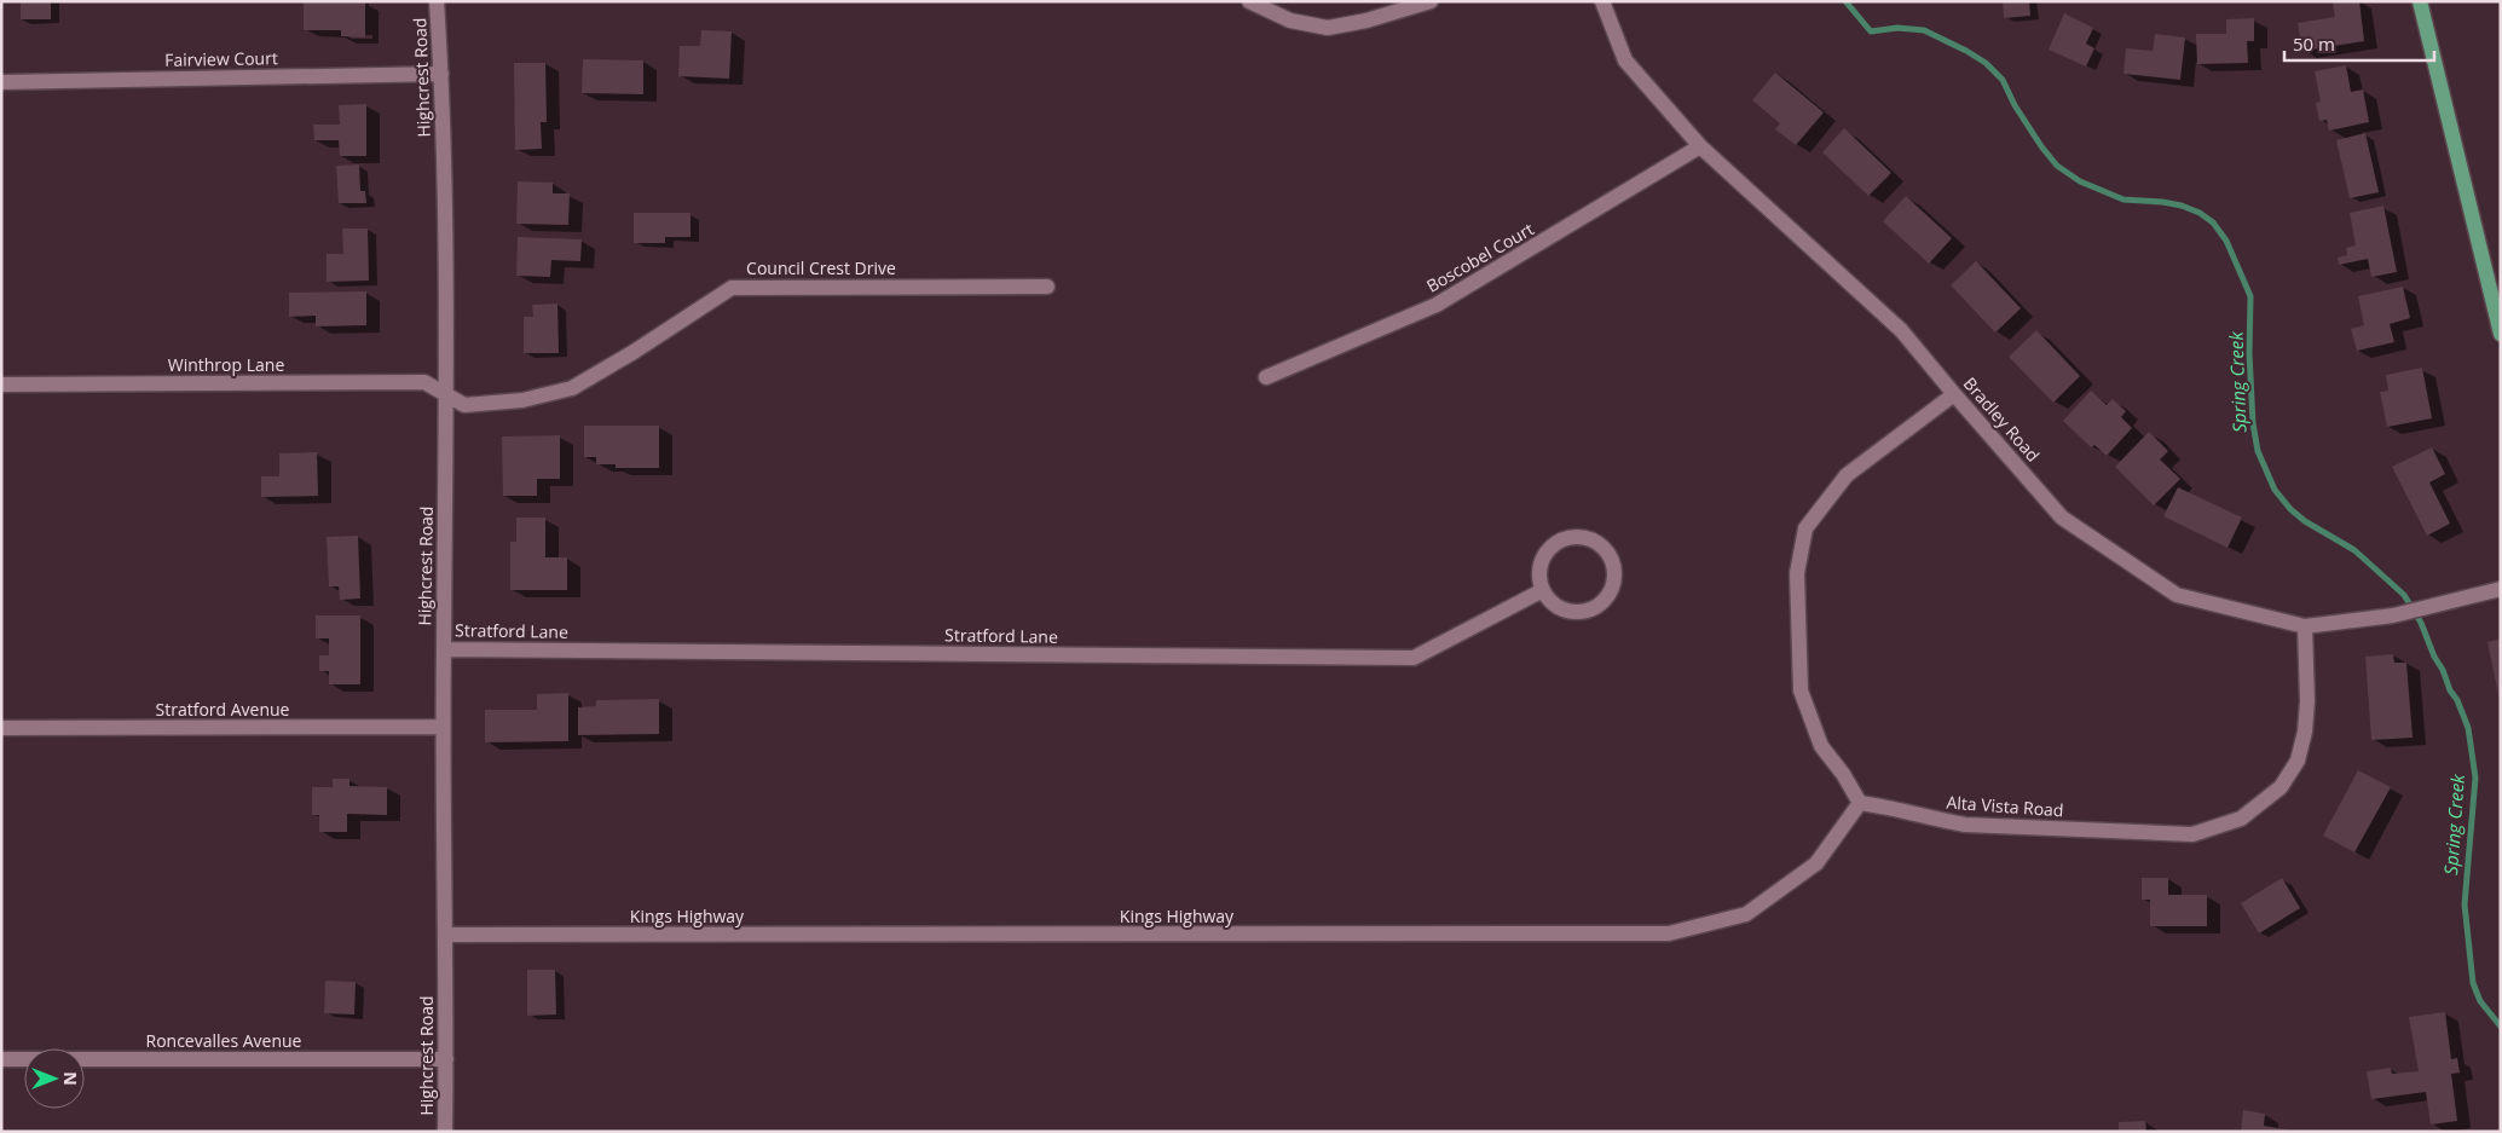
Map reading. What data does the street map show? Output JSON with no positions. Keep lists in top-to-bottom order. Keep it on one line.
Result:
{"streets":{"street":["Fairview Court","Highcrest Road","Boscobel Court","Council Crest Drive","Winthrop Lane","Bradley Road","Stratford Lane","Stratford Avenue","Alta Vista Road","Kings Highway","Roncevalles Avenue"]},"crossings":[["Fairview Court","Highcrest Road"],["Highcrest Road","Council Crest Drive"],["Highcrest Road","Winthrop Lane"],["Highcrest Road","Stratford Lane"],["Highcrest Road","Stratford Avenue"],["Highcrest Road","Kings Highway"],["Highcrest Road","Roncevalles Avenue"],["Boscobel Court","Bradley Road"],["Council Crest Drive","Winthrop Lane"],["Bradley Road","Alta Vista Road"],["Alta Vista Road","Kings Highway"]],"water":["Spring Creek"],"scale_bar":"50 m","north":"right"}
